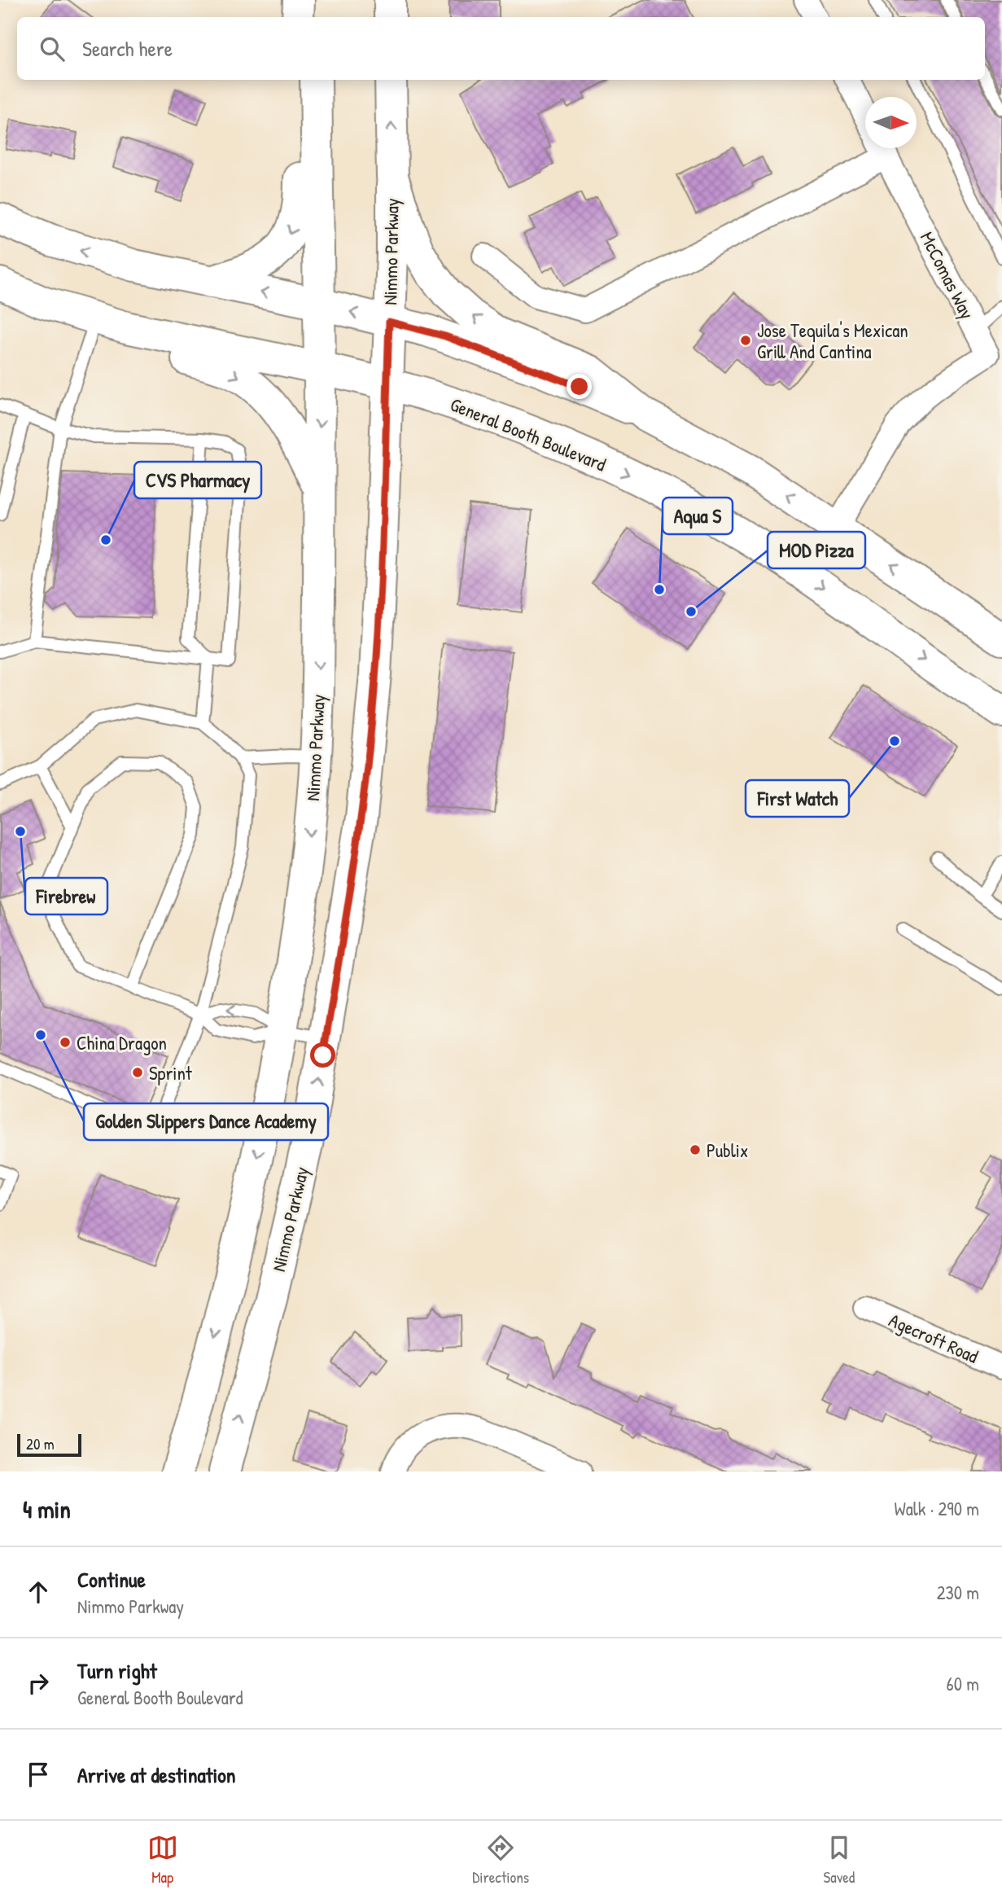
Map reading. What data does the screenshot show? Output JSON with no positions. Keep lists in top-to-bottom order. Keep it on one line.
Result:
{"streets":{"main road":["Nimmo Parkway","General Booth Boulevard"],"street":["McComas Way","Agecroft Road"]},"crossings":[["Nimmo Parkway","General Booth Boulevard"]],"places":["Jose Tequila's Mexican Grill And Cantina","CVS Pharmacy","Aqua S","MOD Pizza","First Watch","Firebrew","Golden Slippers Dance Academy","China Dragon","Sprint","Publix"],"scale_bar":"20 m","north":"right","page":{"search":"Search here","scale":"20 m","heading":["4 min","Walk · 290 m"],"list":[["Continue","Nimmo Parkway","230 m"],["Turn right","General Booth Boulevard","60 m"],"Arrive at destination"],"nav":["Map","Directions","Saved"]}}
